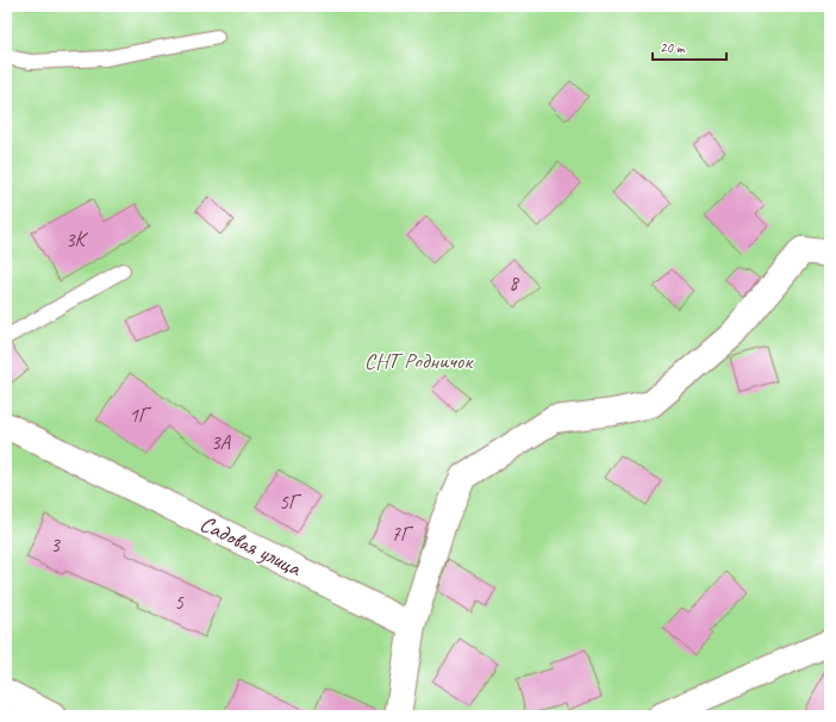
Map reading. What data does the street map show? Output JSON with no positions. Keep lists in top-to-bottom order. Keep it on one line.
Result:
{"streets":{"street":["Садовая улица"]},"parks":["СНТ Родничок"],"house_numbers":["3К","8","1Г","3А","5Г","7Г","3","5"],"scale_bar":"20 m"}
